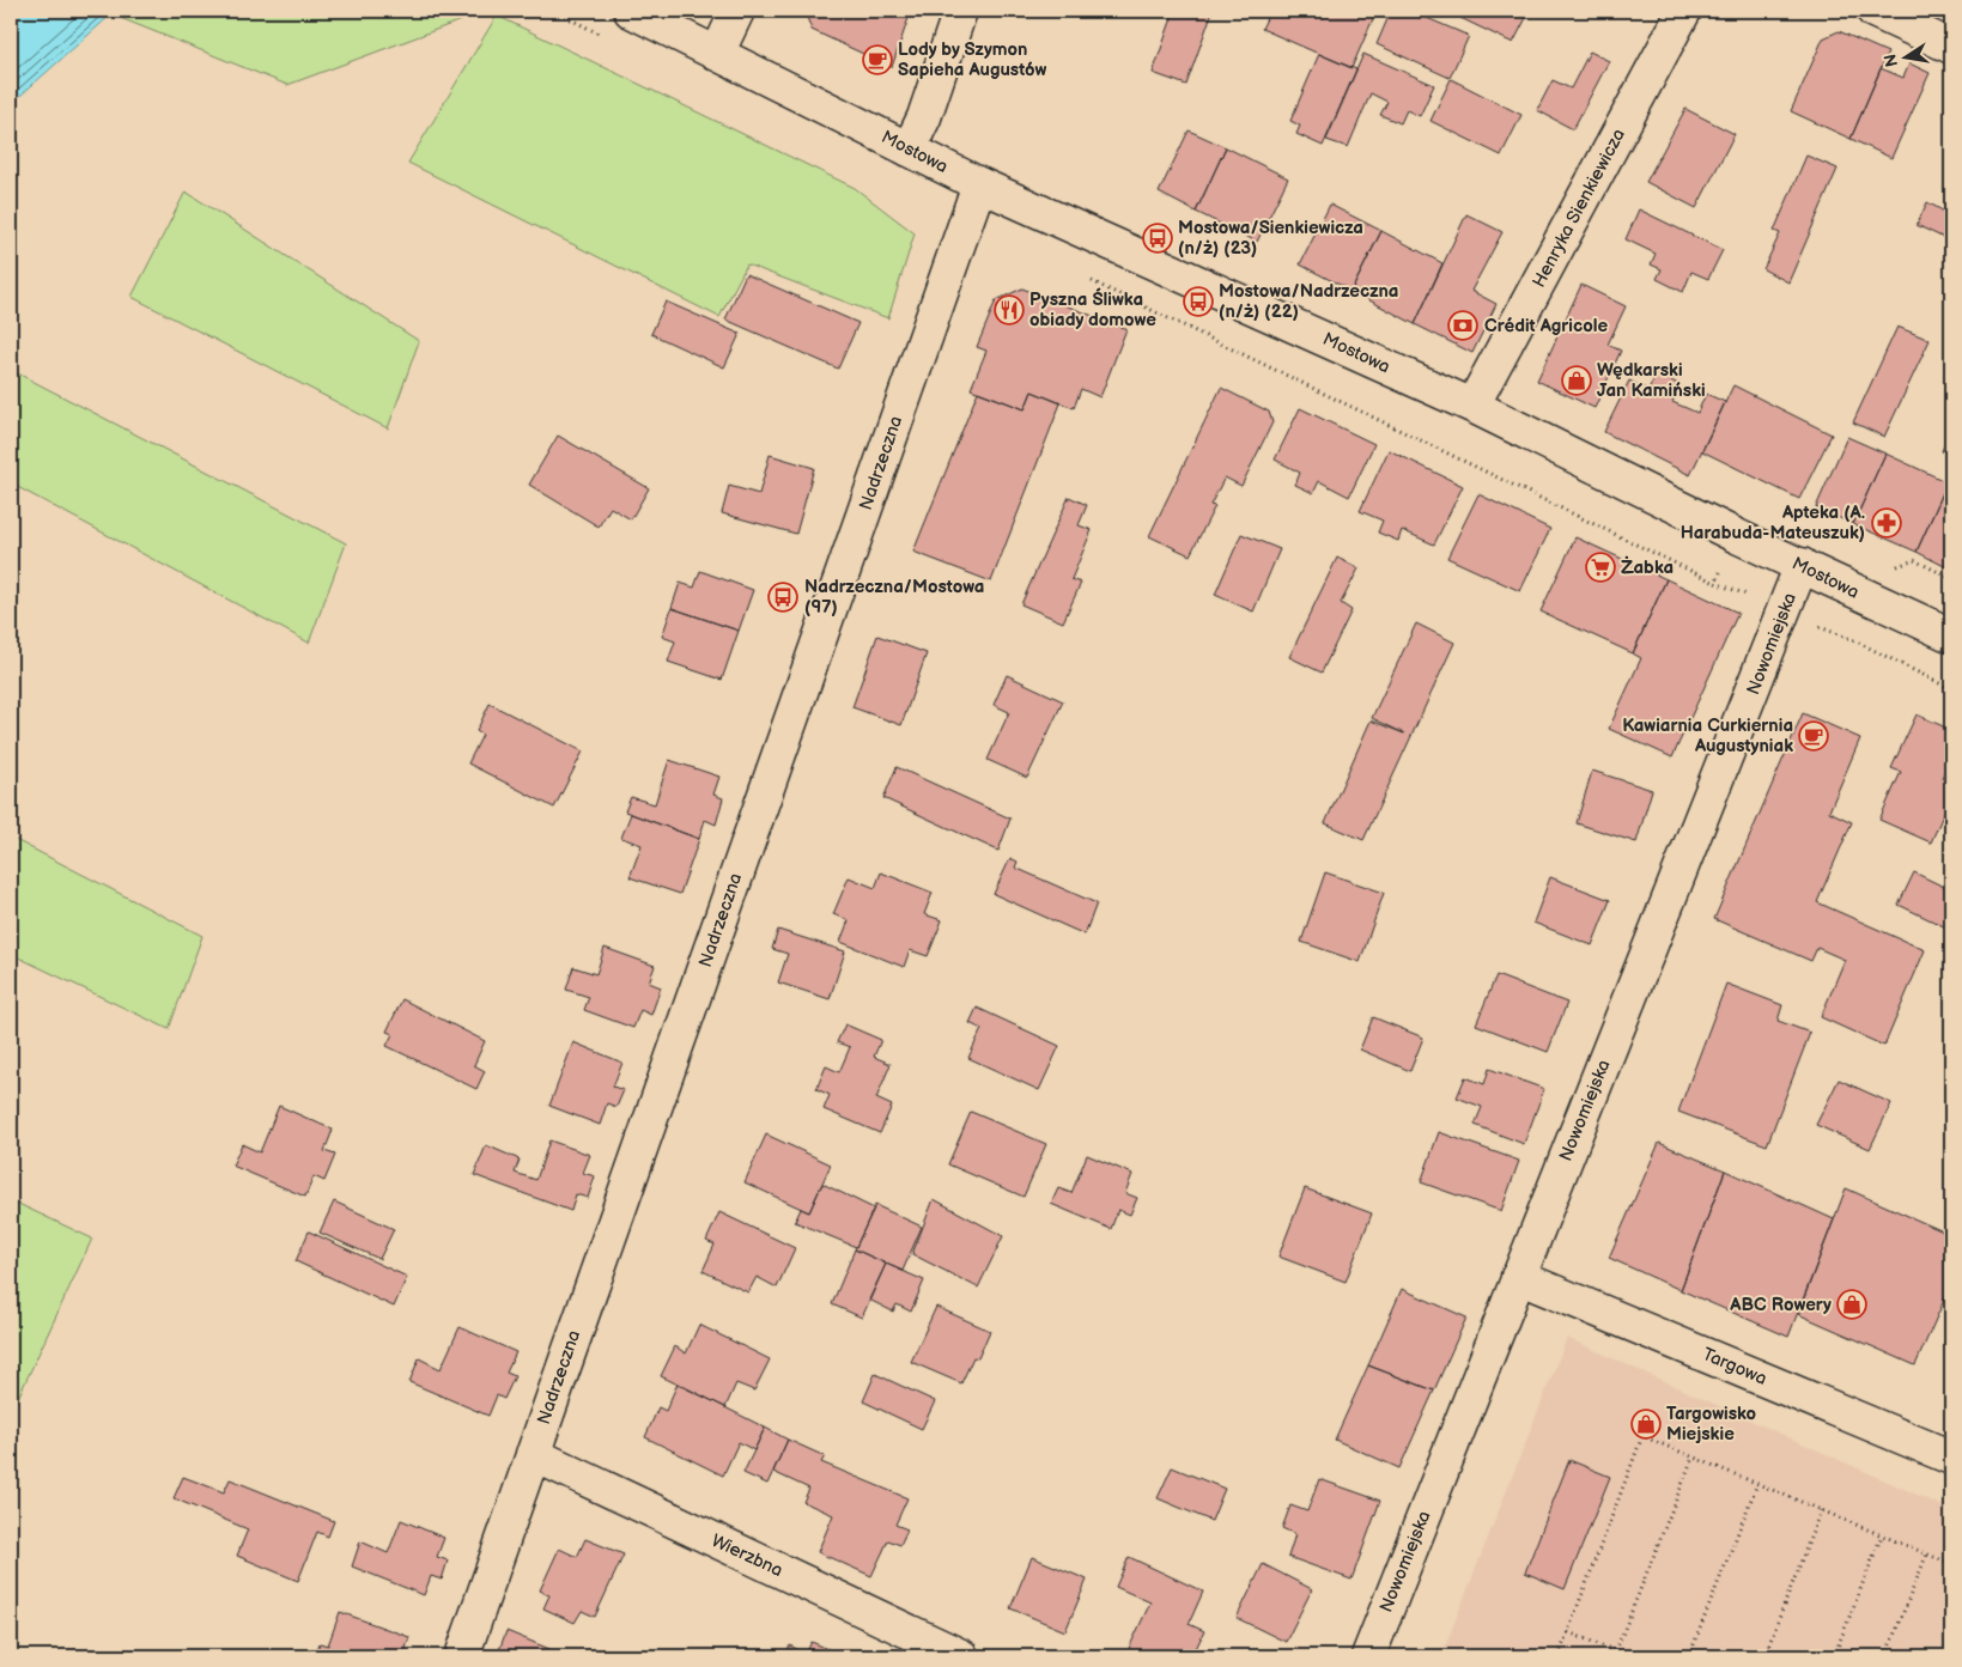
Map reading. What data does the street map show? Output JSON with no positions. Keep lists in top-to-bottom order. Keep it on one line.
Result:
{"streets":{"street":["Mostowa","Henryka Sienkiewicza","Nadrzeczna","Nowomiejska","Targowa","Wierzbna"]},"crossings":[["Mostowa","Henryka Sienkiewicza"],["Mostowa","Nadrzeczna"],["Mostowa","Nowomiejska"],["Nadrzeczna","Wierzbna"],["Nowomiejska","Targowa"]],"places":{"cafe":["Lody by Szymon Sapieha Augustów","Kawiarnia Curkiernia Augustyniak"],"bus stop":["Mostowa/Sienkiewicza (n/ż) (23)","Mostowa/Nadrzeczna (n/ż) (22)","Nadrzeczna/Mostowa (97)"],"restaurant":["Pyszna Śliwka obiady domowe"],"bank":["Crédit Agricole"],"shop":["Wędkarski Jan Kamiński","ABC Rowery","Targowisko Miejskie"],"pharmacy":["Apteka (A. Harabuda-Mateuszuk)"],"supermarket":["Żabka"]},"north":"left"}
